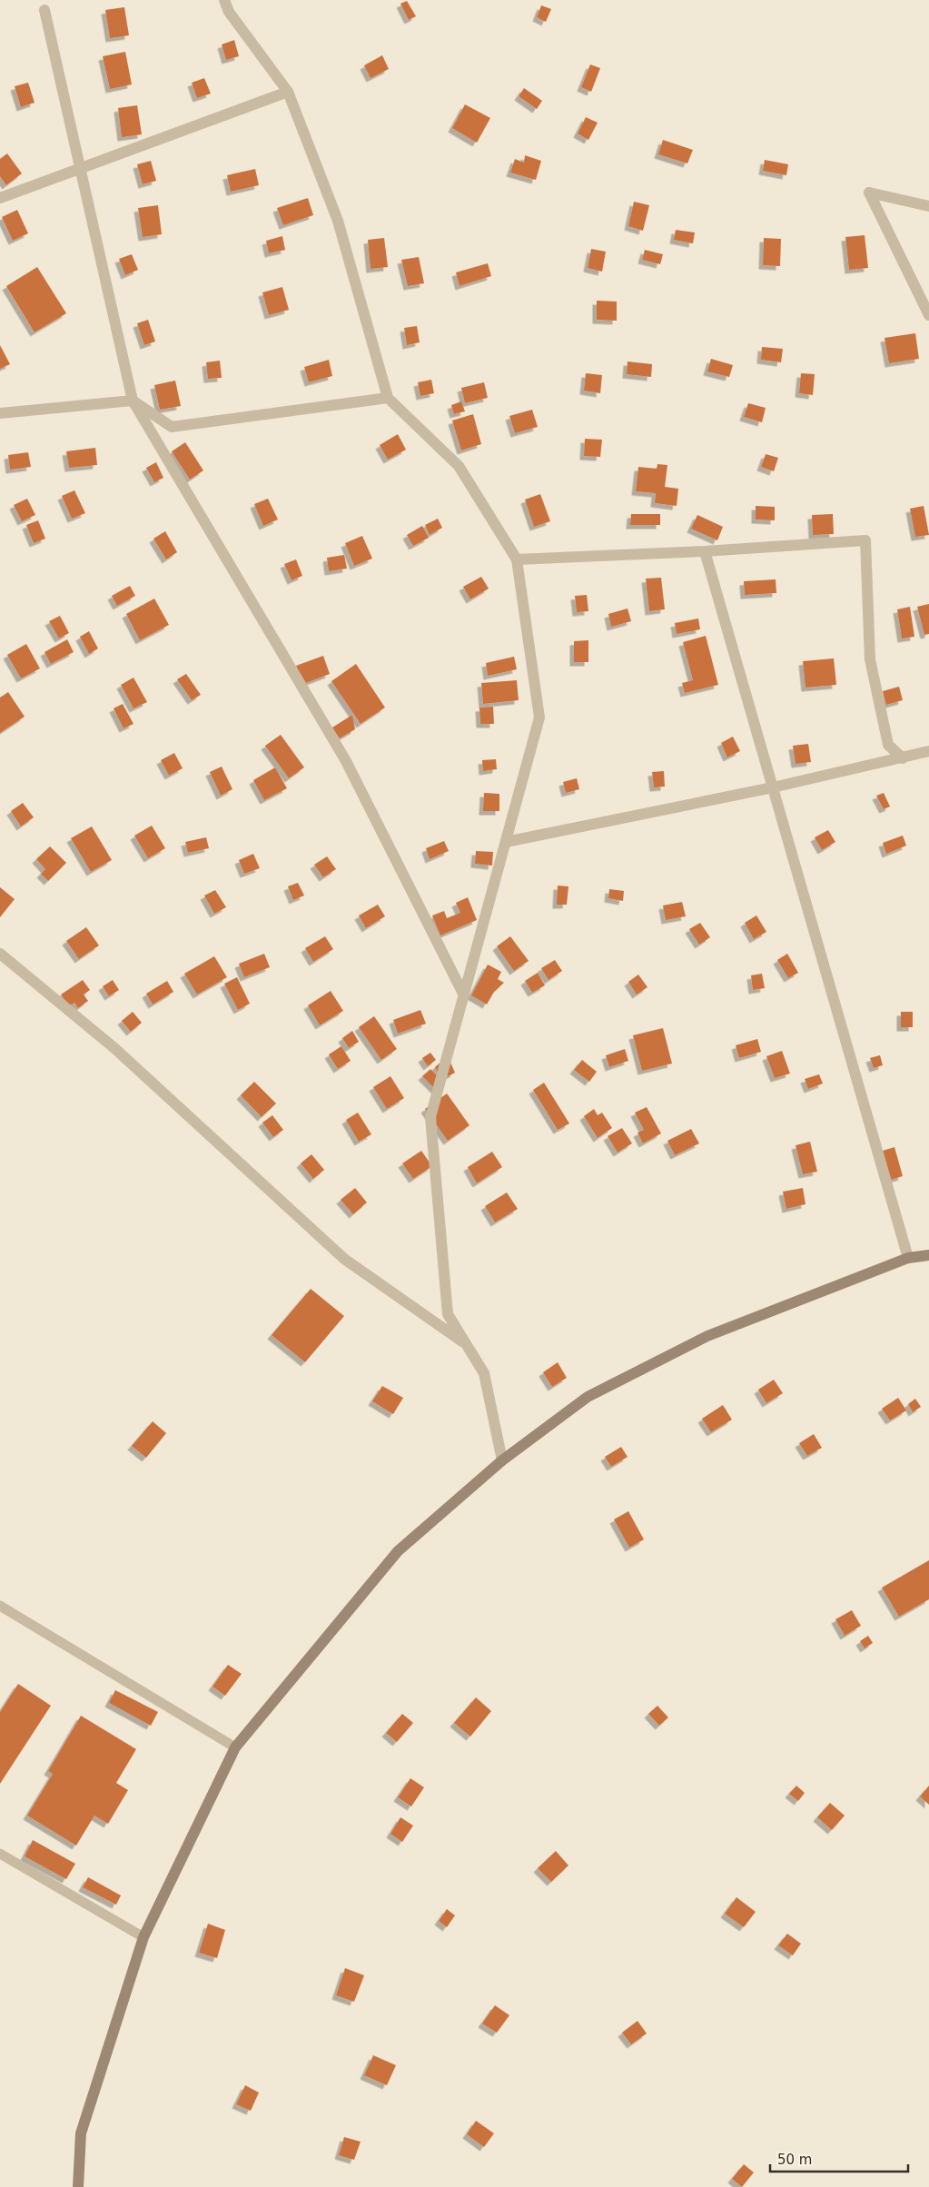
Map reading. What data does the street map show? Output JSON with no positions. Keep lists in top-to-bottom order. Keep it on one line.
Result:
{"scale_bar":"50 m"}
